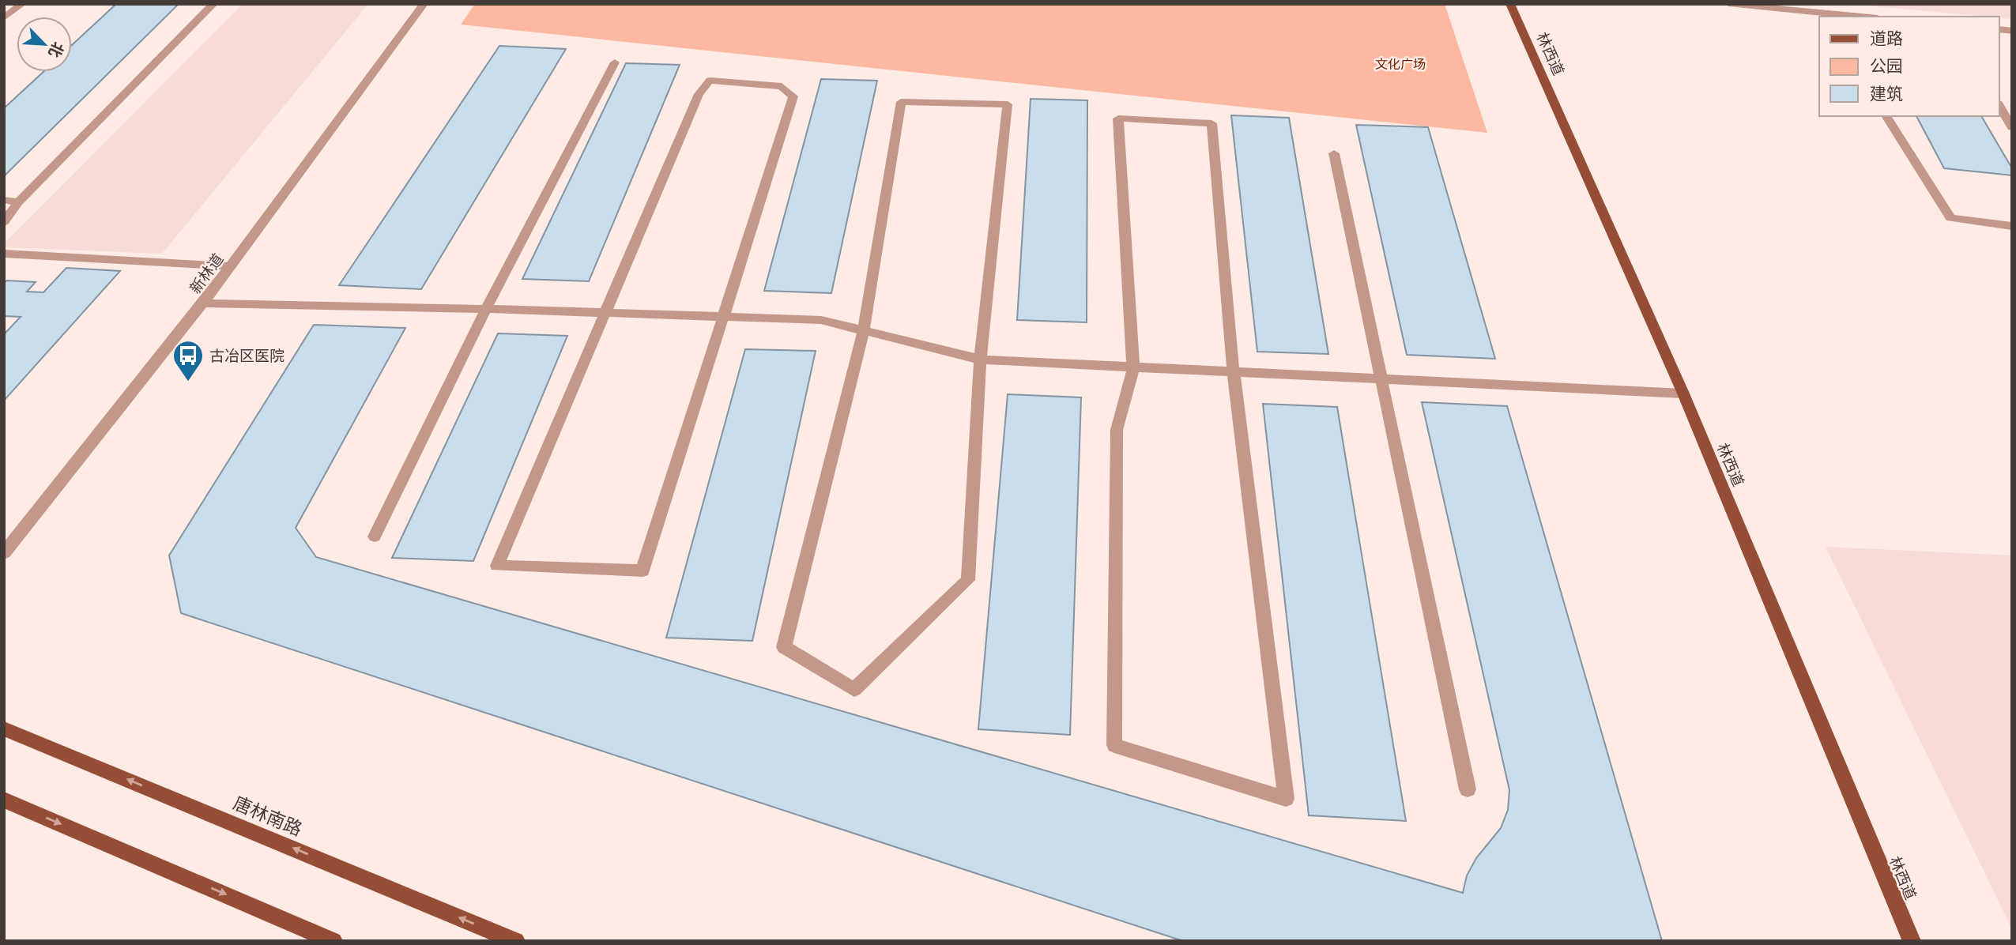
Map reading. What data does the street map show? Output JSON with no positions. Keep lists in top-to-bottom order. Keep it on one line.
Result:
{"streets":{"main road":["林西道","唐林南路"],"street":["新林道"]},"parks":["文化广场"],"places":{"bus stop":["古冶区医院"]},"legend":["道路","公园","建筑"],"north":"bottom right"}
